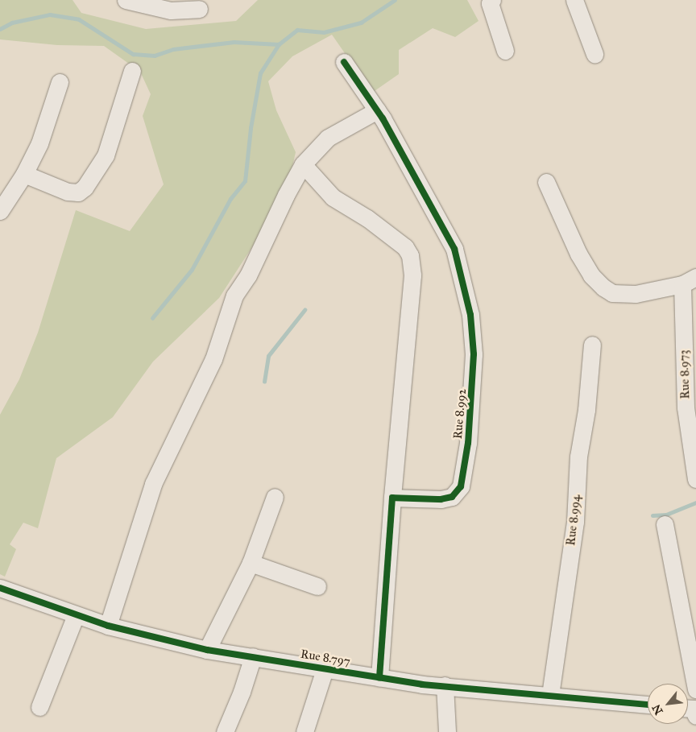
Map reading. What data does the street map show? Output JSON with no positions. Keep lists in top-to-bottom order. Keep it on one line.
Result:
{"streets":{"street":["Rue 8.973","Rue 8.992","Rue 8.994","Rue 8.797"]},"crossings":[["Rue 8.994","Rue 8.797"]],"north":"bottom left"}
